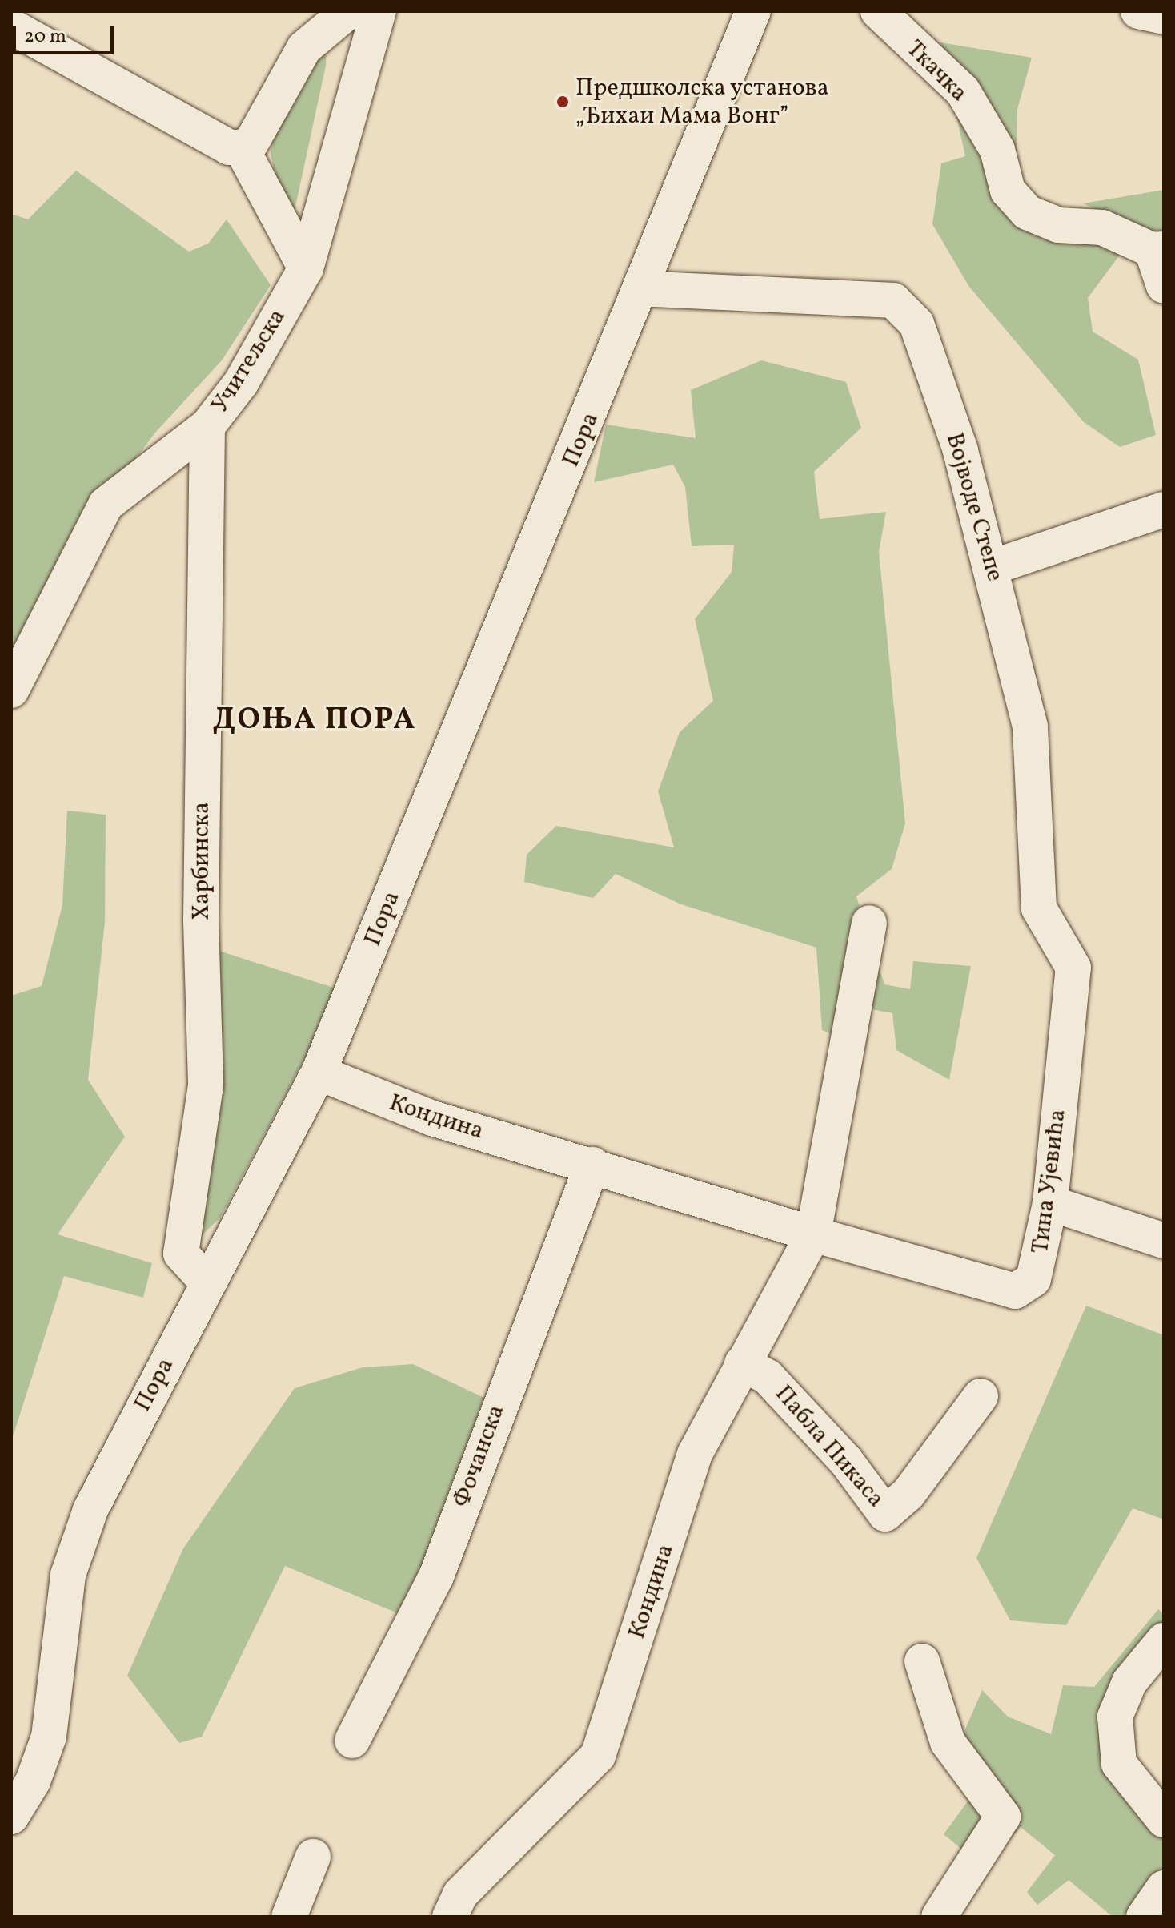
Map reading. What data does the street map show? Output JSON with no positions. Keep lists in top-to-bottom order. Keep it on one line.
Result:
{"streets":{"street":["Ткачка","Учитељска","Пора","Војводе Степе","Харбинска","Кондина","Тина Ујевића","Пабла Пикаса","Фочанска"]},"crossings":[["Учитељска","Харбинска"],["Пора","Војводе Степе"],["Пора","Харбинска"],["Пора","Кондина"],["Војводе Степе","Тина Ујевића"],["Кондина","Тина Ујевића"],["Кондина","Пабла Пикаса"],["Кондина","Фочанска"]],"districts":["ДОЊА ПОРА"],"places":["Предшколска установа „Ђихаи Мама Вонг”"],"scale_bar":"20 m"}
